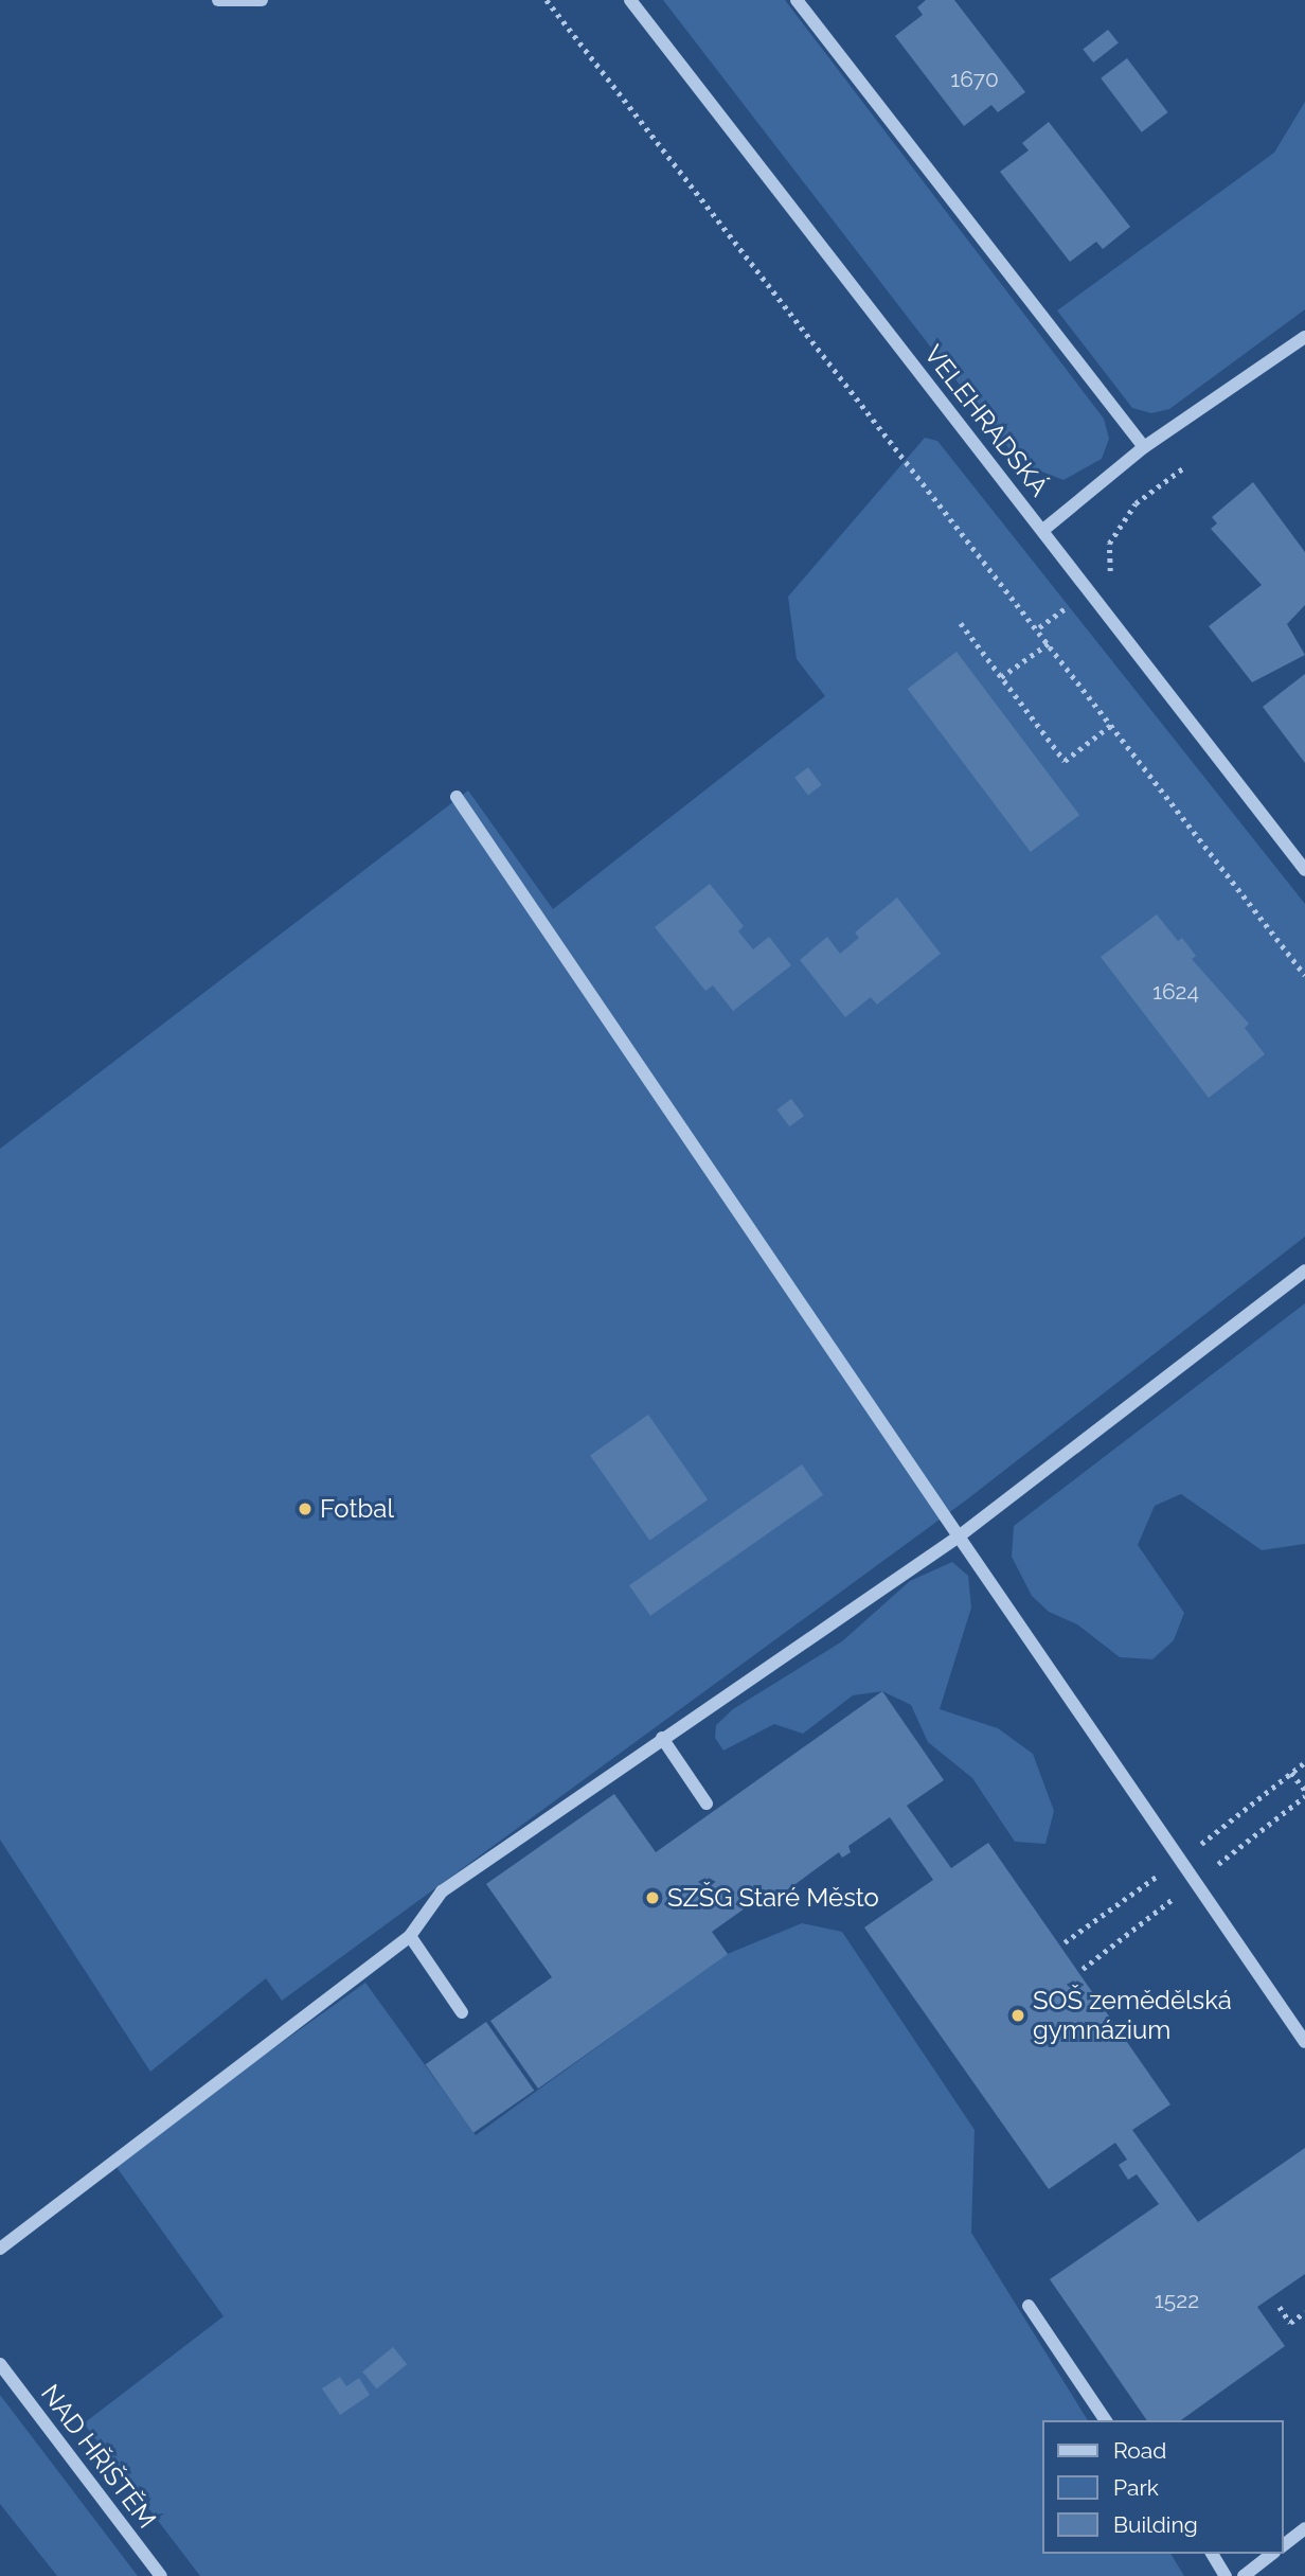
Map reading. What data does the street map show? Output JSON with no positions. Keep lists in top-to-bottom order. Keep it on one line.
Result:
{"streets":{"street":["VELEHRADSKÁ","NAD HŘIŠTĚM"]},"places":["Fotbal","SZŠG Staré Město","SOŠ zemědělská gymnázium"],"house_numbers":["1670","1624","1522"],"legend":["Road","Park","Building"]}
